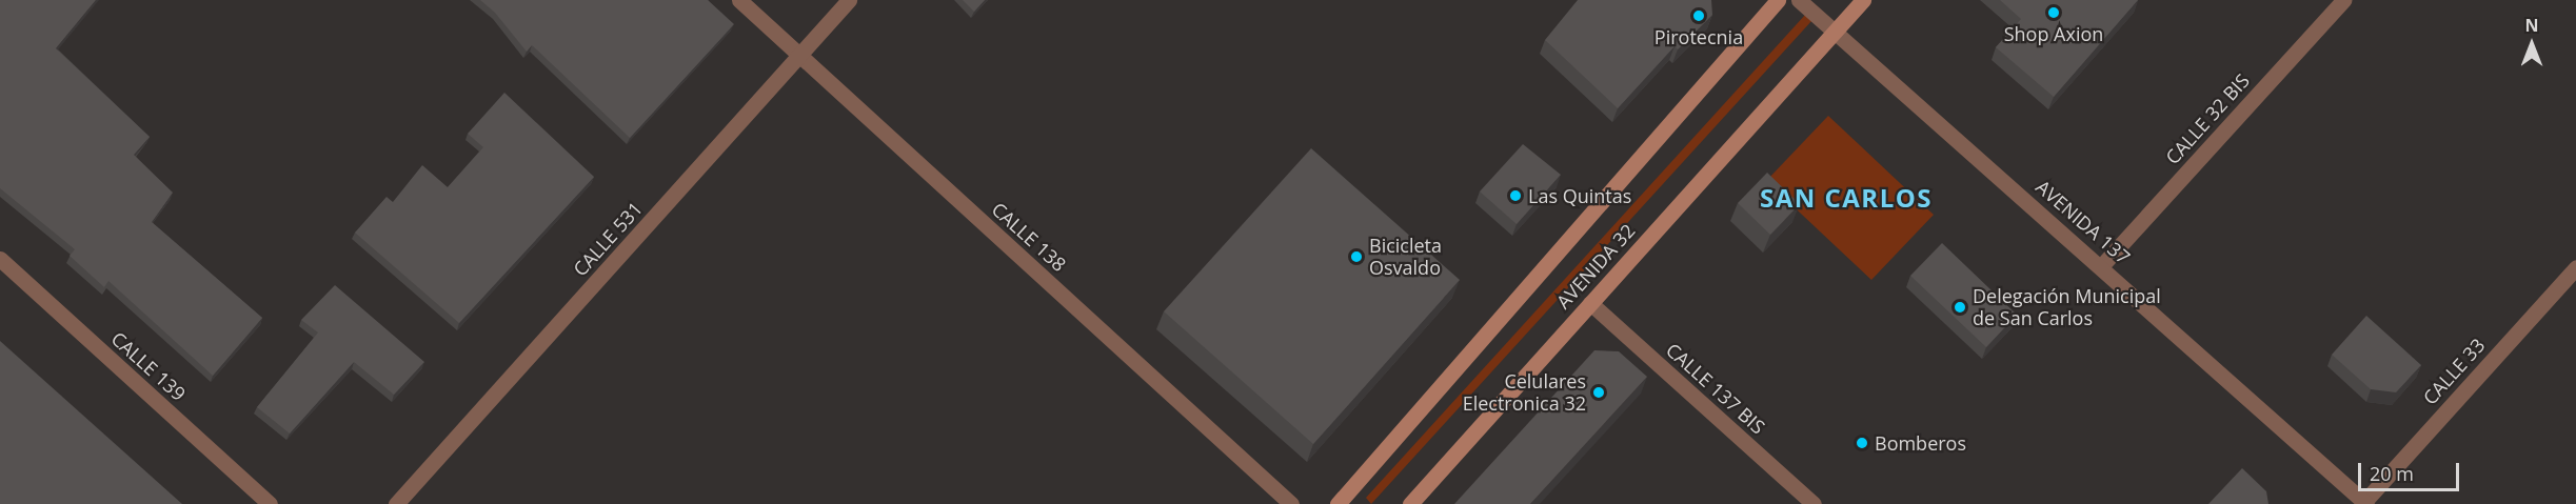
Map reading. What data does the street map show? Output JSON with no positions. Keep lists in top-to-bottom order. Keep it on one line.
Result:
{"streets":{"main road":["AVENIDA 32"],"street":["CALLE 32 BIS","AVENIDA 137","CALLE 138","CALLE 531","CALLE 139","CALLE 33","CALLE 137 BIS"]},"crossings":[["CALLE 32 BIS","AVENIDA 137"],["AVENIDA 137","AVENIDA 32"],["AVENIDA 137","CALLE 33"],["CALLE 138","CALLE 531"],["AVENIDA 32","CALLE 137 BIS"]],"districts":["SAN CARLOS"],"places":["Shop Axion","Pirotecnia","Las Quintas","Bicicleta Osvaldo","Delegación Municipal de San Carlos","Celulares Electronica 32","Bomberos"],"scale_bar":"20 m","north":"top"}
